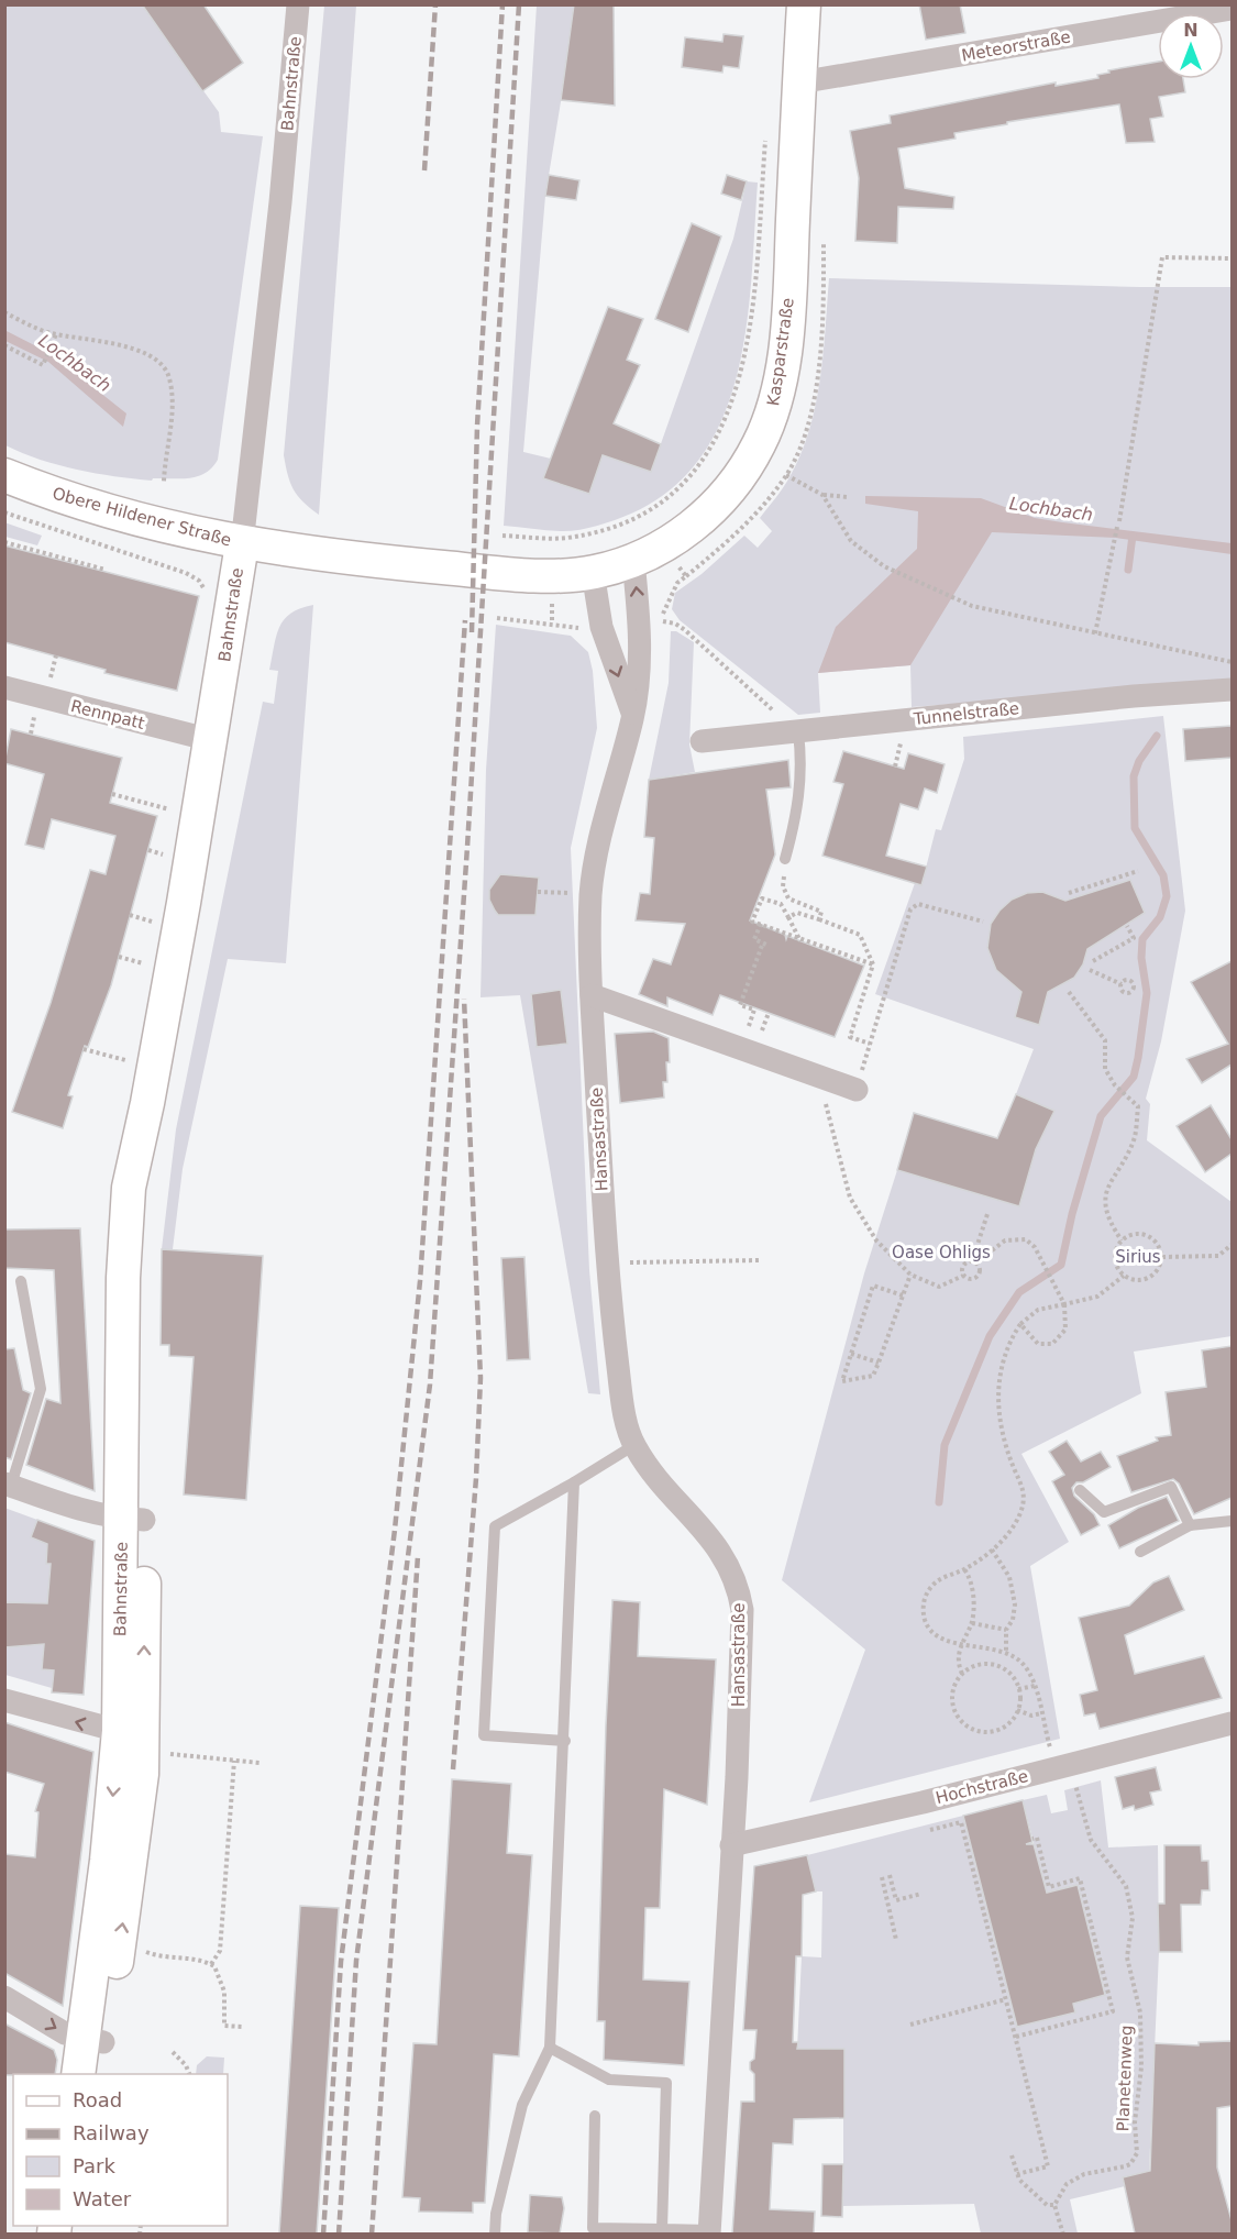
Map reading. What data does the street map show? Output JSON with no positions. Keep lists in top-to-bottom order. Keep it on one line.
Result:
{"streets":{"street":["Meteorstraße","Bahnstraße","Kasparstraße","Obere Hildener Straße","Tunnelstraße","Rennpatt","Hansastraße","Hochstraße"],"path":["Planetenweg"]},"crossings":[["Meteorstraße","Kasparstraße"],["Bahnstraße","Kasparstraße"],["Bahnstraße","Obere Hildener Straße"],["Bahnstraße","Rennpatt"],["Kasparstraße","Obere Hildener Straße"],["Kasparstraße","Hansastraße"],["Hansastraße","Hochstraße"],["Hochstraße","Planetenweg"]],"water":["Lochbach"],"parks":["Oase Ohligs","Sirius"],"legend":["Road","Railway","Park","Water"],"north":"top"}
